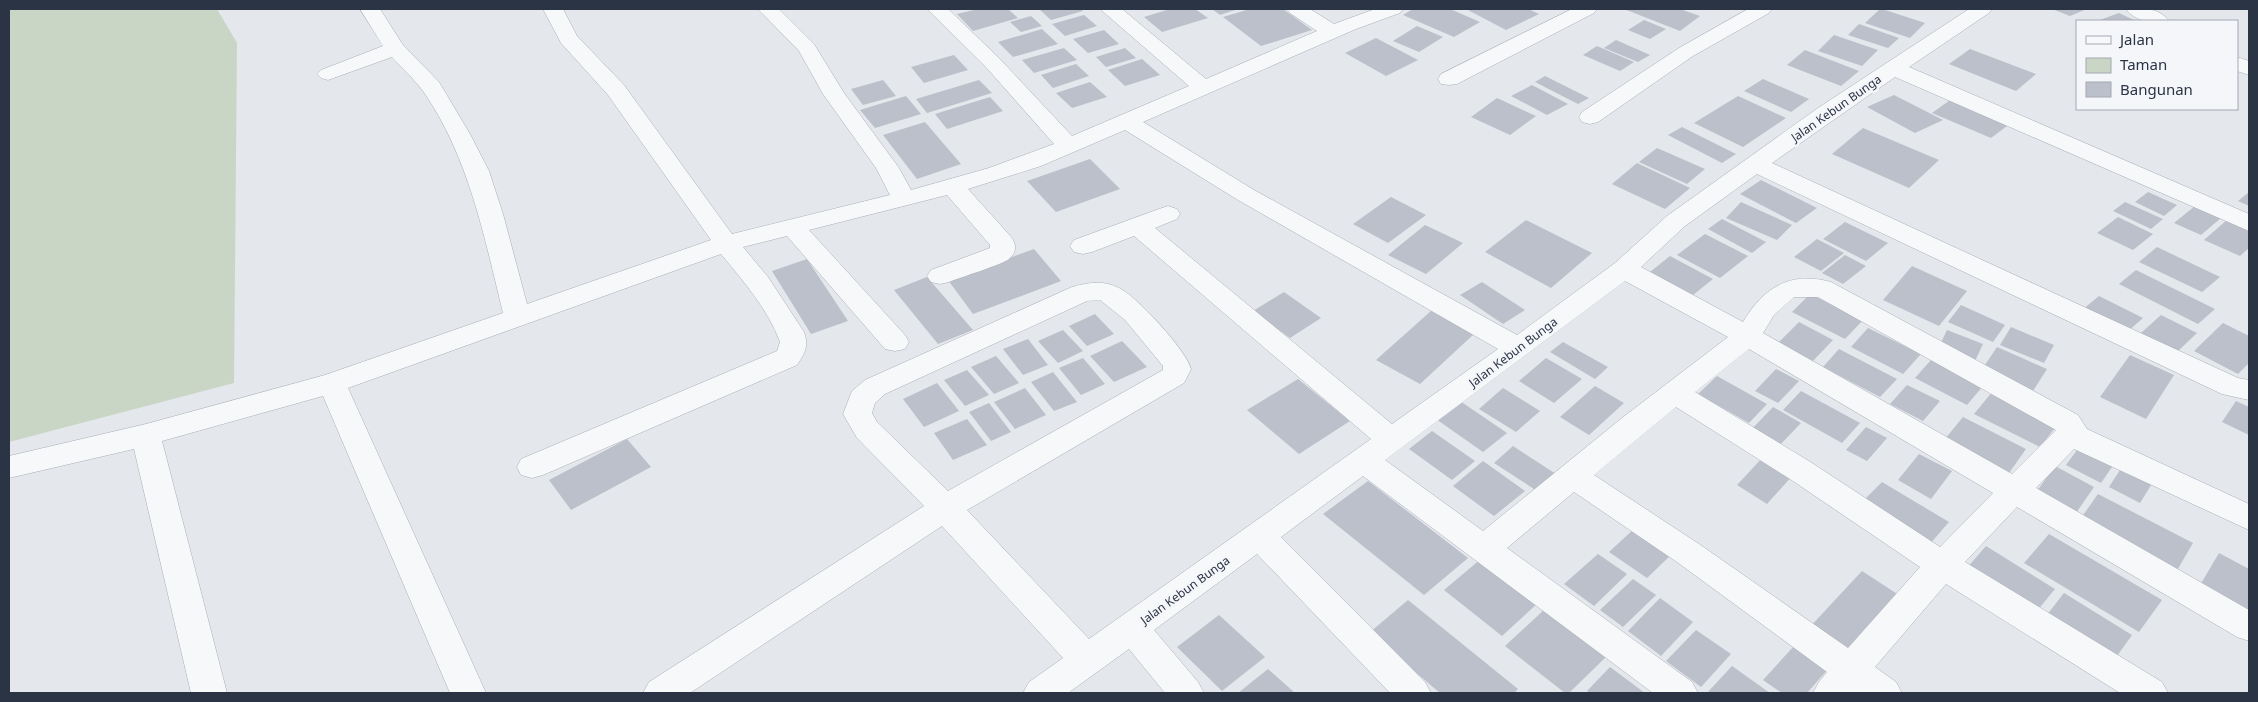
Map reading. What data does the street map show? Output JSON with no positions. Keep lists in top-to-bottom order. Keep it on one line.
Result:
{"streets":{"street":["Jalan Kebun Bunga"]},"legend":["Jalan","Taman","Bangunan"]}
